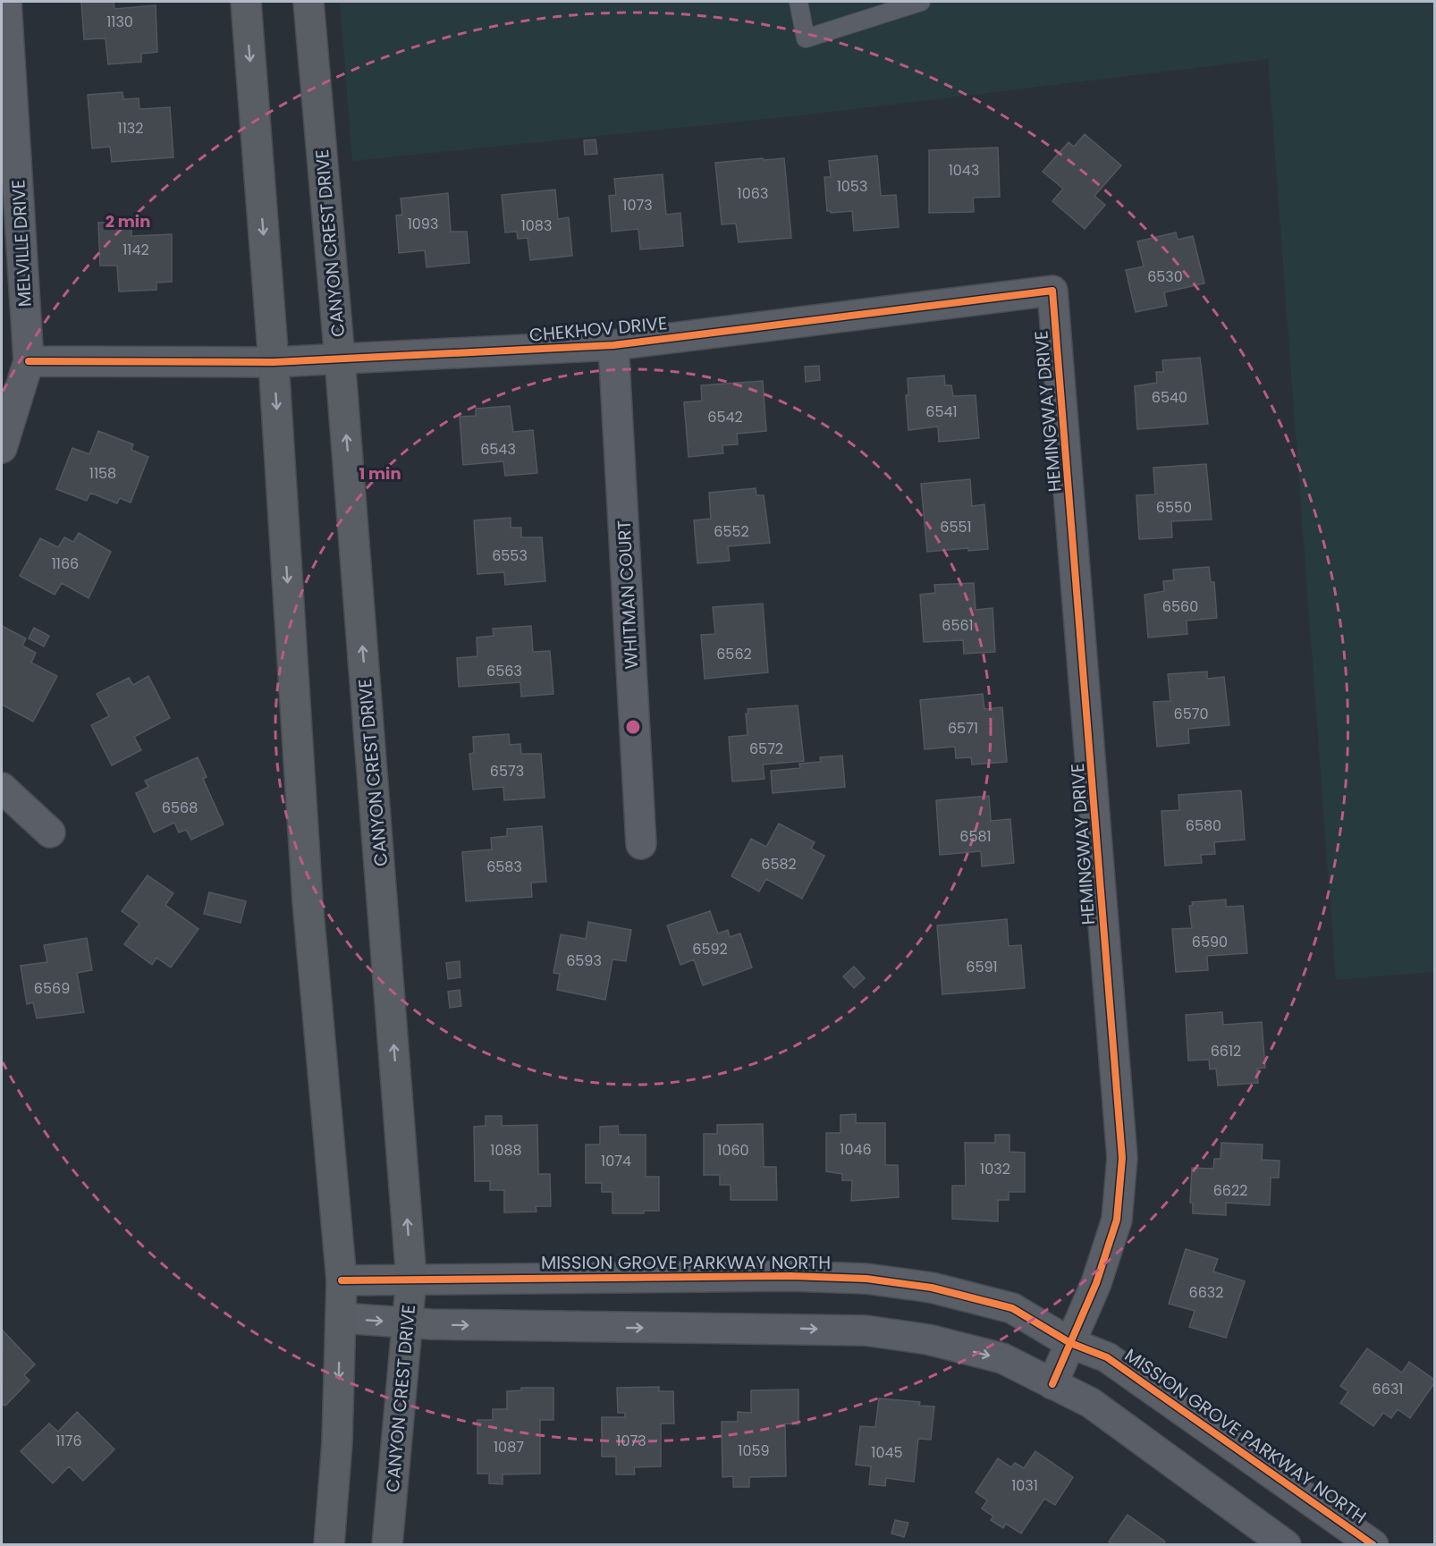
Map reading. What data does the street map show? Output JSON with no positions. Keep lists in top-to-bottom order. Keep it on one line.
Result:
{"streets":{"main road":["CANYON CREST DRIVE"],"street":["MELVILLE DRIVE","CHEKHOV DRIVE","HEMINGWAY DRIVE","WHITMAN COURT","MISSION GROVE PARKWAY NORTH"]},"crossings":[["MELVILLE DRIVE","CHEKHOV DRIVE"],["CANYON CREST DRIVE","CHEKHOV DRIVE"],["CANYON CREST DRIVE","MISSION GROVE PARKWAY NORTH"],["CHEKHOV DRIVE","HEMINGWAY DRIVE"],["CHEKHOV DRIVE","WHITMAN COURT"],["HEMINGWAY DRIVE","MISSION GROVE PARKWAY NORTH"]],"house_numbers":["1130","1132","1043","1053","1063","1073","1093","1083","1142","6530","6540","6541","6542","6543","1158","6550","6551","6552","6553","1166","6560","6561","6562","6563","6570","6571","6572","6573","6568","6580","6581","6582","6583","6590","6592","6593","6591","6569","6612","1046","1088","1060","1074","1032","6622","6632","6631","1176","1073","1087","1059","1045","1031"],"rings":["2 min","1 min"]}
